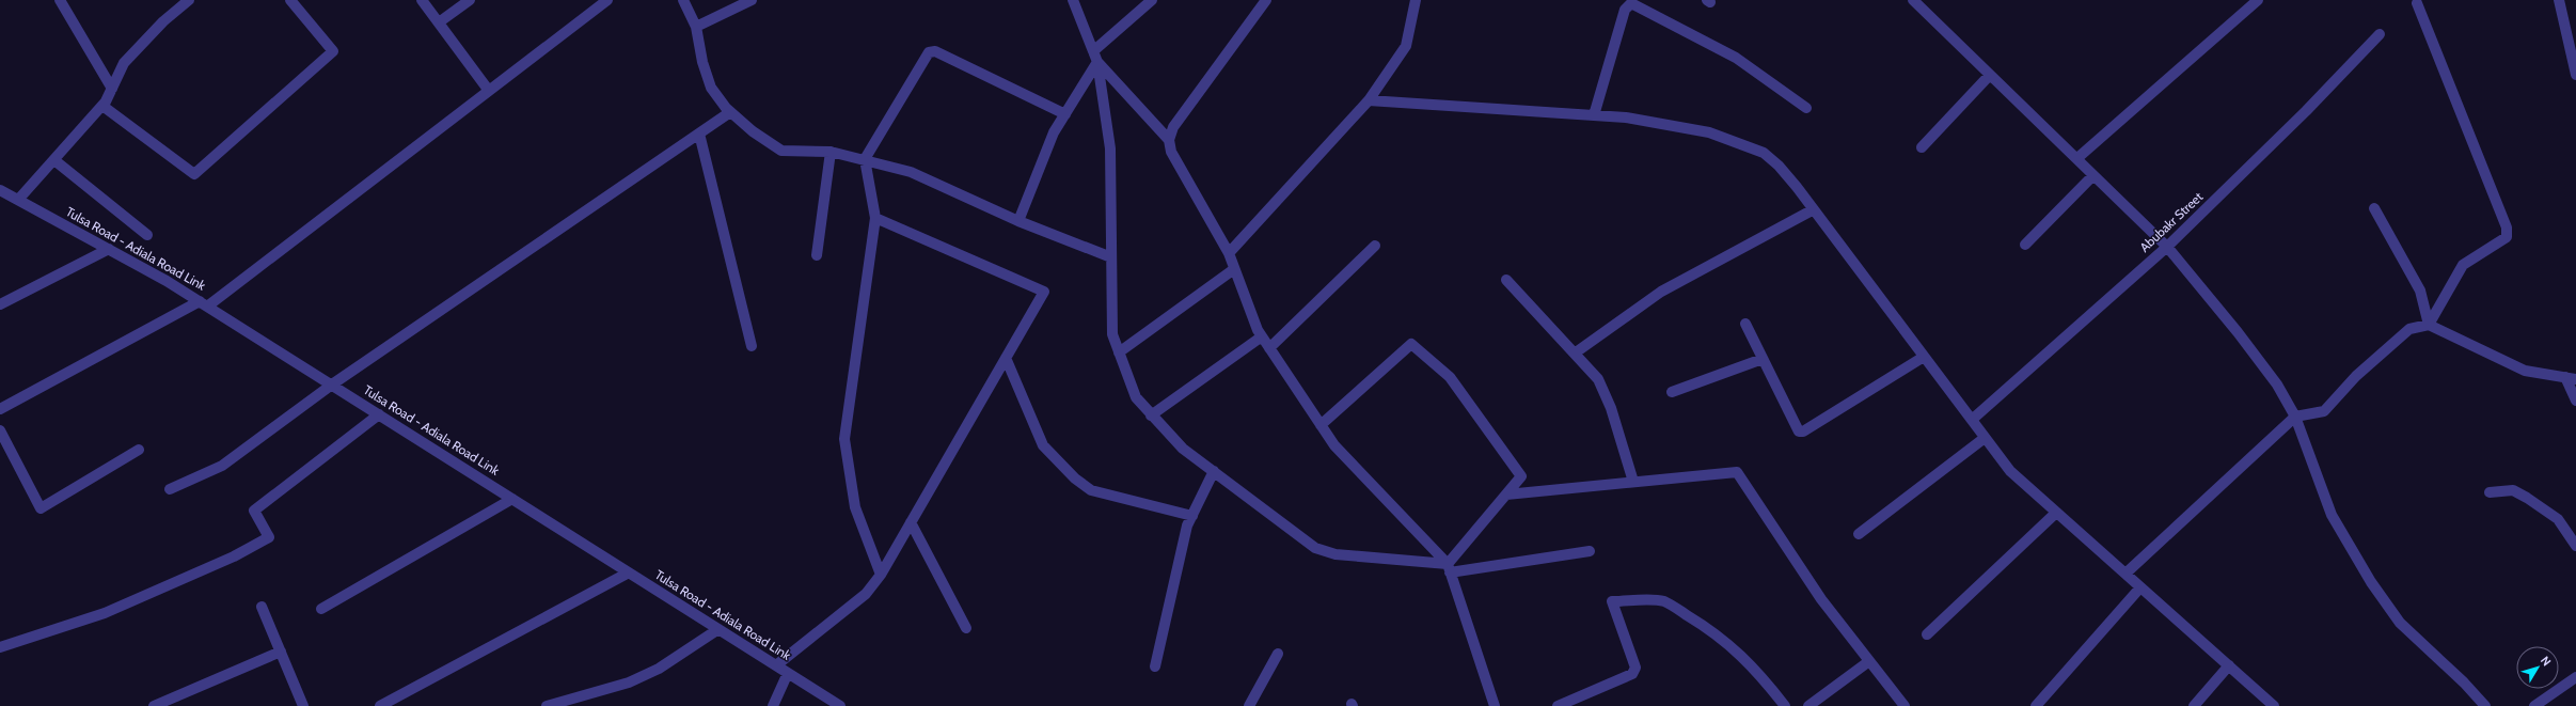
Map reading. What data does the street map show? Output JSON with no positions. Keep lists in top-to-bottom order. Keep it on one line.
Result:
{"streets":{"street":["Abubakr Street","Tulsa Road - Adiala Road Link"]},"north":"top right"}
